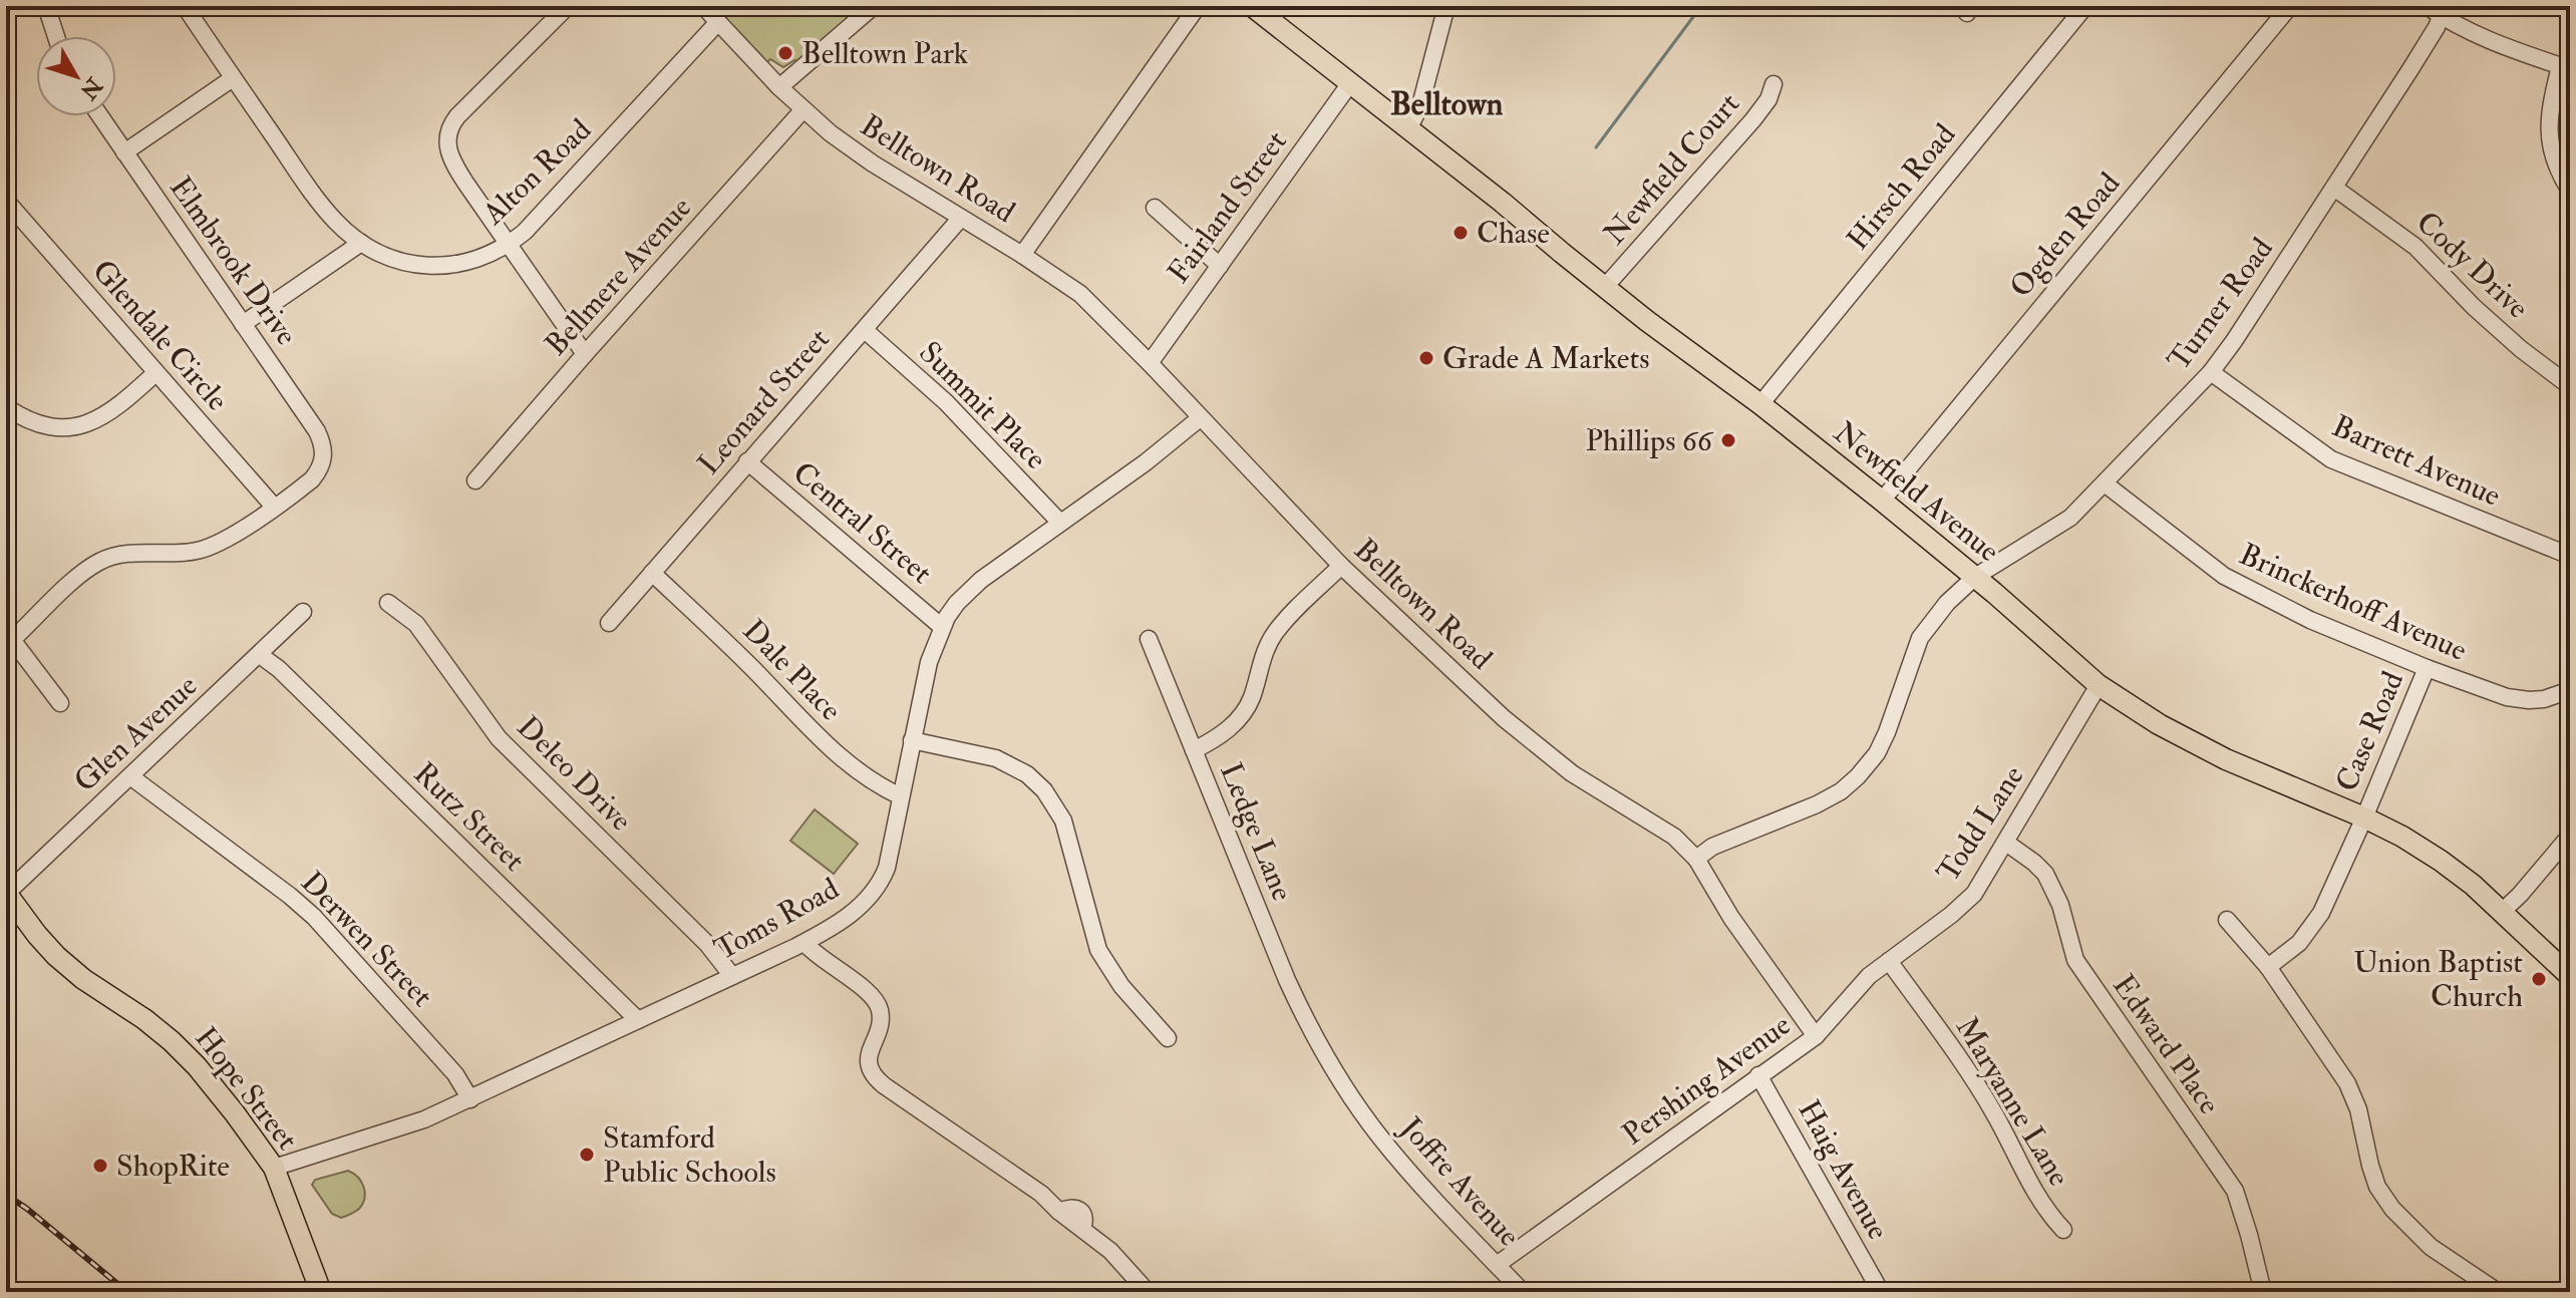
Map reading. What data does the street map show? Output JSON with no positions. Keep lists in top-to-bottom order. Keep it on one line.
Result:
{"streets":{"main road":["Newfield Avenue","Hope Street"],"street":["Belltown Road","Newfield Court","Alton Road","Hirsch Road","Fairland Street","Ogden Road","Elmbrook Drive","Cody Drive","Bellmere Avenue","Turner Road","Glendale Circle","Leonard Street","Summit Place","Barrett Avenue","Central Street","Brinckerhoff Avenue","Dale Place","Case Road","Glen Avenue","Deleo Drive","Rutz Street","Todd Lane","Ledge Lane","Toms Road","Derwen Street","Edward Place","Pershing Avenue","Maryanne Lane","Haig Avenue","Joffre Avenue"]},"crossings":[["Belltown Road","Alton Road"],["Belltown Road","Fairland Street"],["Belltown Road","Bellmere Avenue"],["Belltown Road","Leonard Street"],["Belltown Road","Ledge Lane"],["Belltown Road","Toms Road"],["Belltown Road","Pershing Avenue"],["Newfield Court","Newfield Avenue"],["Hirsch Road","Newfield Avenue"],["Fairland Street","Newfield Avenue"],["Ogden Road","Newfield Avenue"],["Elmbrook Drive","Glendale Circle"],["Cody Drive","Turner Road"],["Turner Road","Barrett Avenue"],["Turner Road","Newfield Avenue"],["Turner Road","Brinckerhoff Avenue"],["Leonard Street","Summit Place"],["Leonard Street","Central Street"],["Leonard Street","Dale Place"],["Summit Place","Toms Road"],["Newfield Avenue","Case Road"],["Newfield Avenue","Todd Lane"],["Central Street","Toms Road"],["Brinckerhoff Avenue","Case Road"],["Dale Place","Toms Road"],["Glen Avenue","Rutz Street"],["Glen Avenue","Derwen Street"],["Glen Avenue","Hope Street"],["Deleo Drive","Toms Road"],["Rutz Street","Toms Road"],["Todd Lane","Edward Place"],["Todd Lane","Pershing Avenue"],["Todd Lane","Maryanne Lane"],["Ledge Lane","Joffre Avenue"],["Toms Road","Derwen Street"],["Toms Road","Hope Street"],["Pershing Avenue","Haig Avenue"],["Pershing Avenue","Joffre Avenue"]],"districts":["Belltown"],"places":["Belltown Park","Chase","Grade A Markets","Phillips 66","Union Baptist Church","Stamford Public Schools","ShopRite"],"north":"bottom right"}
